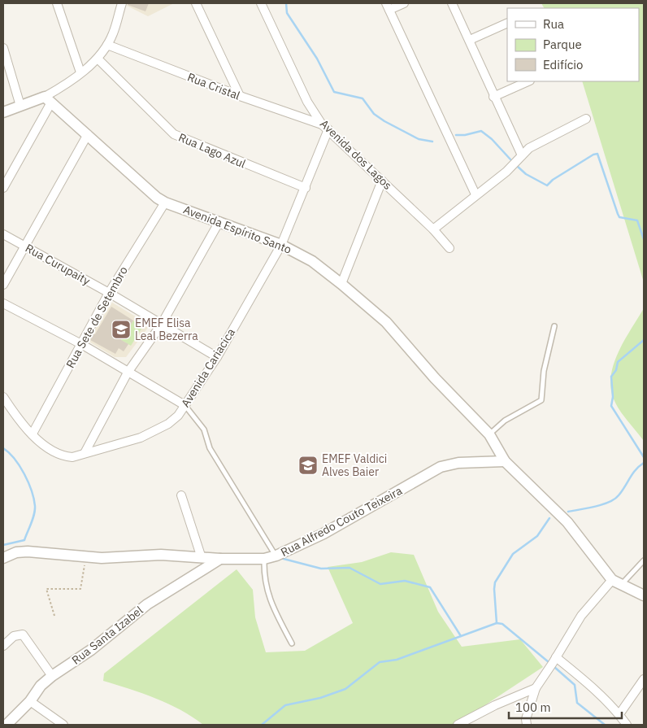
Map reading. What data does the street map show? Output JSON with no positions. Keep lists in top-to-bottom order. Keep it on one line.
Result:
{"streets":{"street":["Rua Cristal","Rua Lago Azul","Avenida dos Lagos","Avenida Espírito Santo","Rua Curupaity","Rua Sete de Setembro","Avenida Cariacica","Rua Alfredo Couto Teixeira","Rua Santa Izabel"]},"crossings":[["Rua Cristal","Avenida dos Lagos"],["Rua Cristal","Avenida Cariacica"],["Rua Lago Azul","Avenida Cariacica"],["Avenida dos Lagos","Avenida Cariacica"],["Avenida Espírito Santo","Rua Sete de Setembro"],["Avenida Espírito Santo","Avenida Cariacica"],["Avenida Espírito Santo","Rua Alfredo Couto Teixeira"],["Rua Curupaity","Rua Sete de Setembro"],["Rua Curupaity","Avenida Cariacica"],["Rua Sete de Setembro","Avenida Cariacica"],["Rua Alfredo Couto Teixeira","Rua Santa Izabel"]],"places":{"school or university":["EMEF Elisa Leal Bezerra","EMEF Valdici Alves Baier"]},"legend":["Rua","Parque","Edifício"],"scale_bar":"100 m"}
